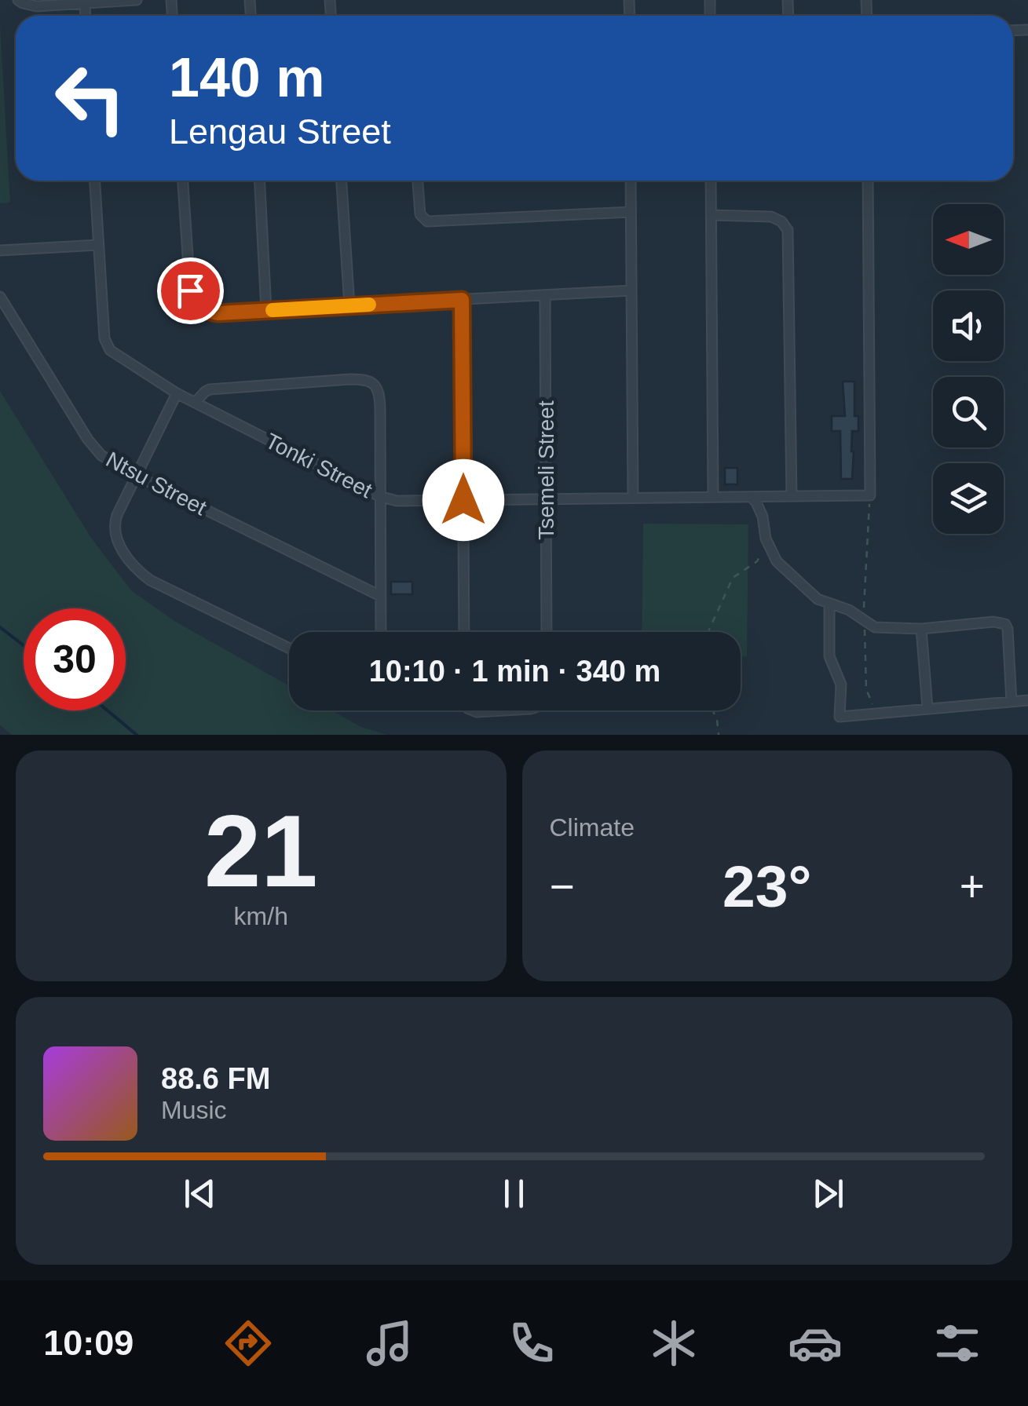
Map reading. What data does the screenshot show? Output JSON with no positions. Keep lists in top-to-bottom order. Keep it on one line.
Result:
{"streets":{"street":["Tonki Street","Tsemeli Street","Ntsu Street"]},"crossings":[["Tonki Street","Tsemeli Street"]],"north":"left","page":{"turn":["140 m","Lengau Street"],"limit":"30","trip":"10:10 · 1 min · 340 m","tile":[["21","km/h"],"Climate"],"heat":["−","23°","+"],"song":["88.6 FM","Music"],"tabs":"10:09"}}
